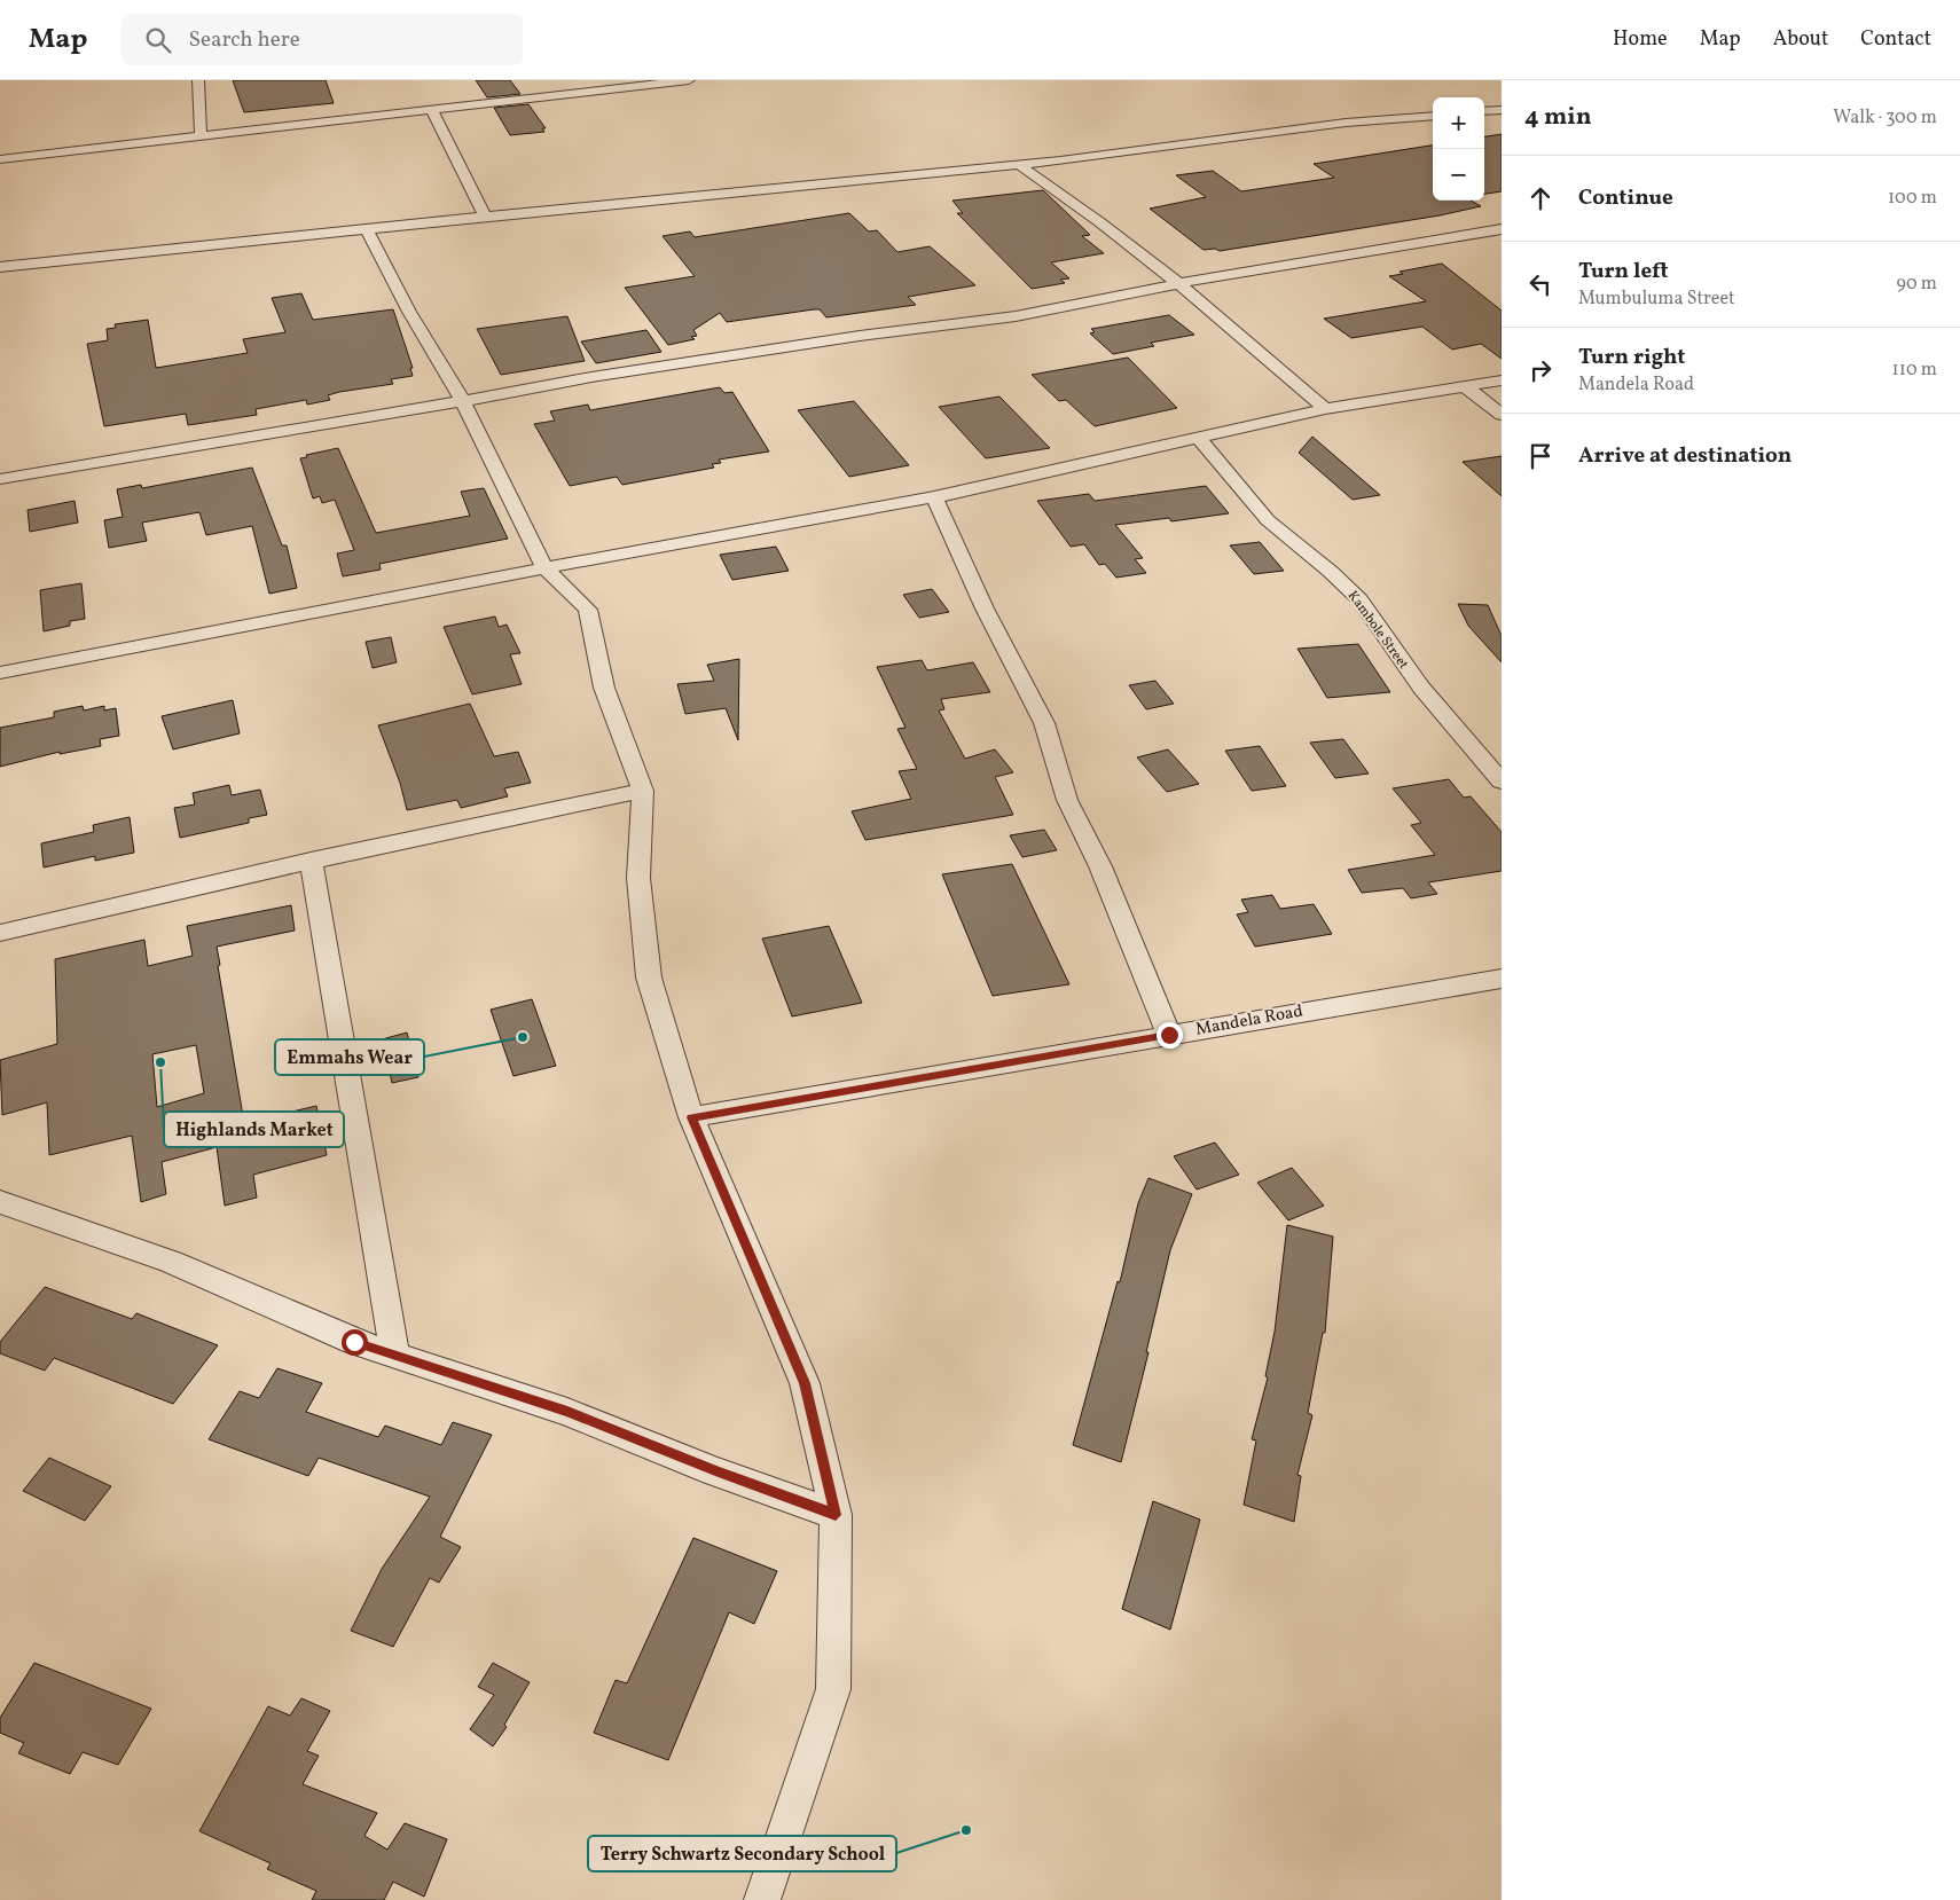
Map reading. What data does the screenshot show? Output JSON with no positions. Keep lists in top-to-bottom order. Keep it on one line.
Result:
{"streets":{"street":["Kambole Street","Mandela Road"]},"places":["Emmahs Wear","Highlands Market","Terry Schwartz Secondary School"],"page":{"header":"Map","search":"Search here","nav":["Home","Map","About","Contact"],"heading":["4 min","Walk · 300 m"],"map_buttons":["+","−"],"list":[["Continue","100 m"],["Turn left","Mumbuluma Street","90 m"],["Turn right","Mandela Road","110 m"],"Arrive at destination"]}}
